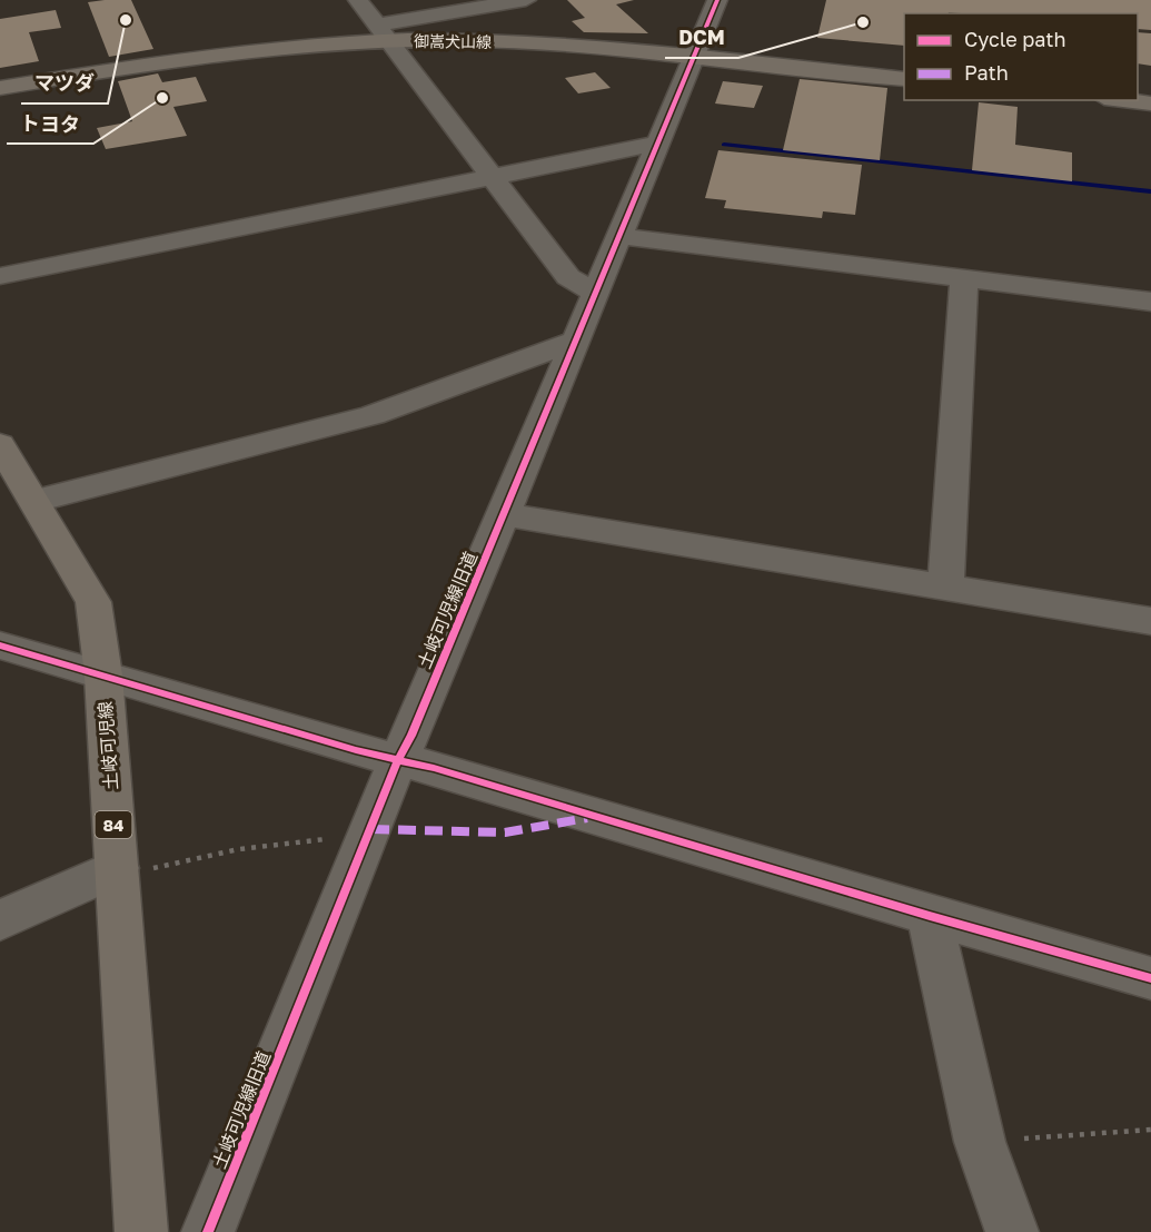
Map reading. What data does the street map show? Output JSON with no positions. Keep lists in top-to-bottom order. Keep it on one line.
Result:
{"streets":{"main road":["御嵩犬山線","土岐可児線","84"],"street":["土岐可児線旧道"]},"crossings":[["御嵩犬山線","土岐可児線旧道"]],"places":["マツダ","DCM","トヨタ"],"legend":["Cycle path","Path"]}
